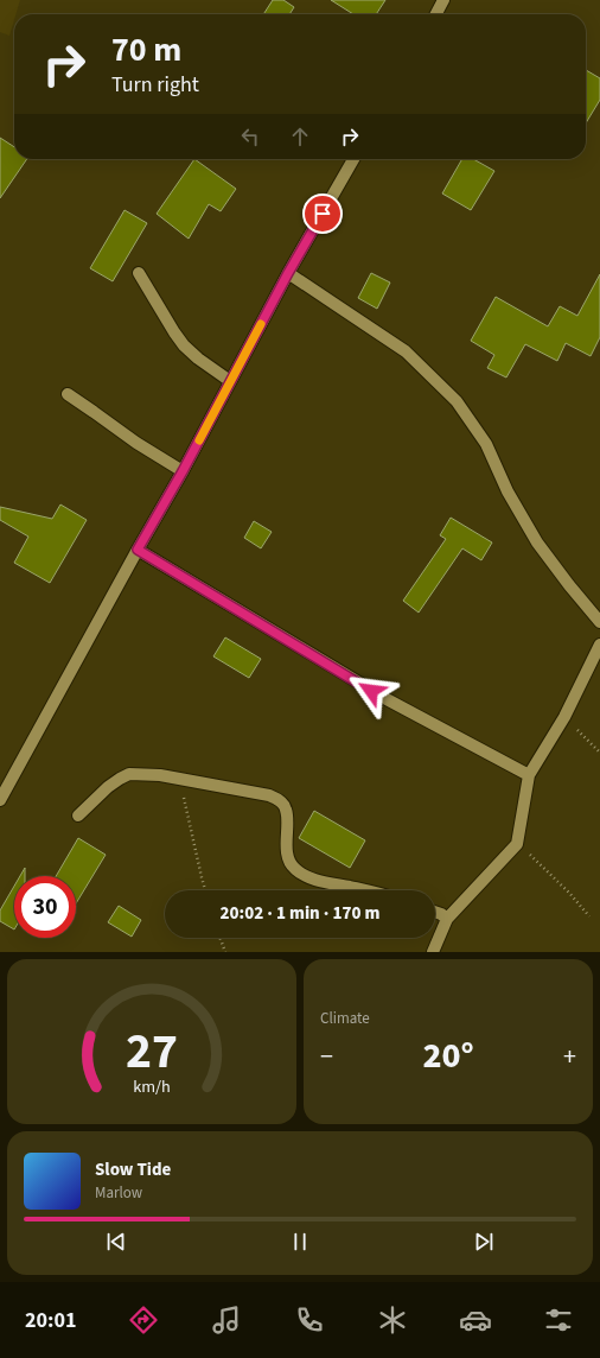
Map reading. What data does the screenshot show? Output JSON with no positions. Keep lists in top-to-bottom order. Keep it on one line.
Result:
{"page":{"turn":["70 m","Turn right"],"limit":"30","trip":"20:02 · 1 min · 170 m","tile":"Climate","heat":["−","20°","+"],"song":["Slow Tide","Marlow"],"tabs":"20:01","gauge":["27","km/h"]}}
